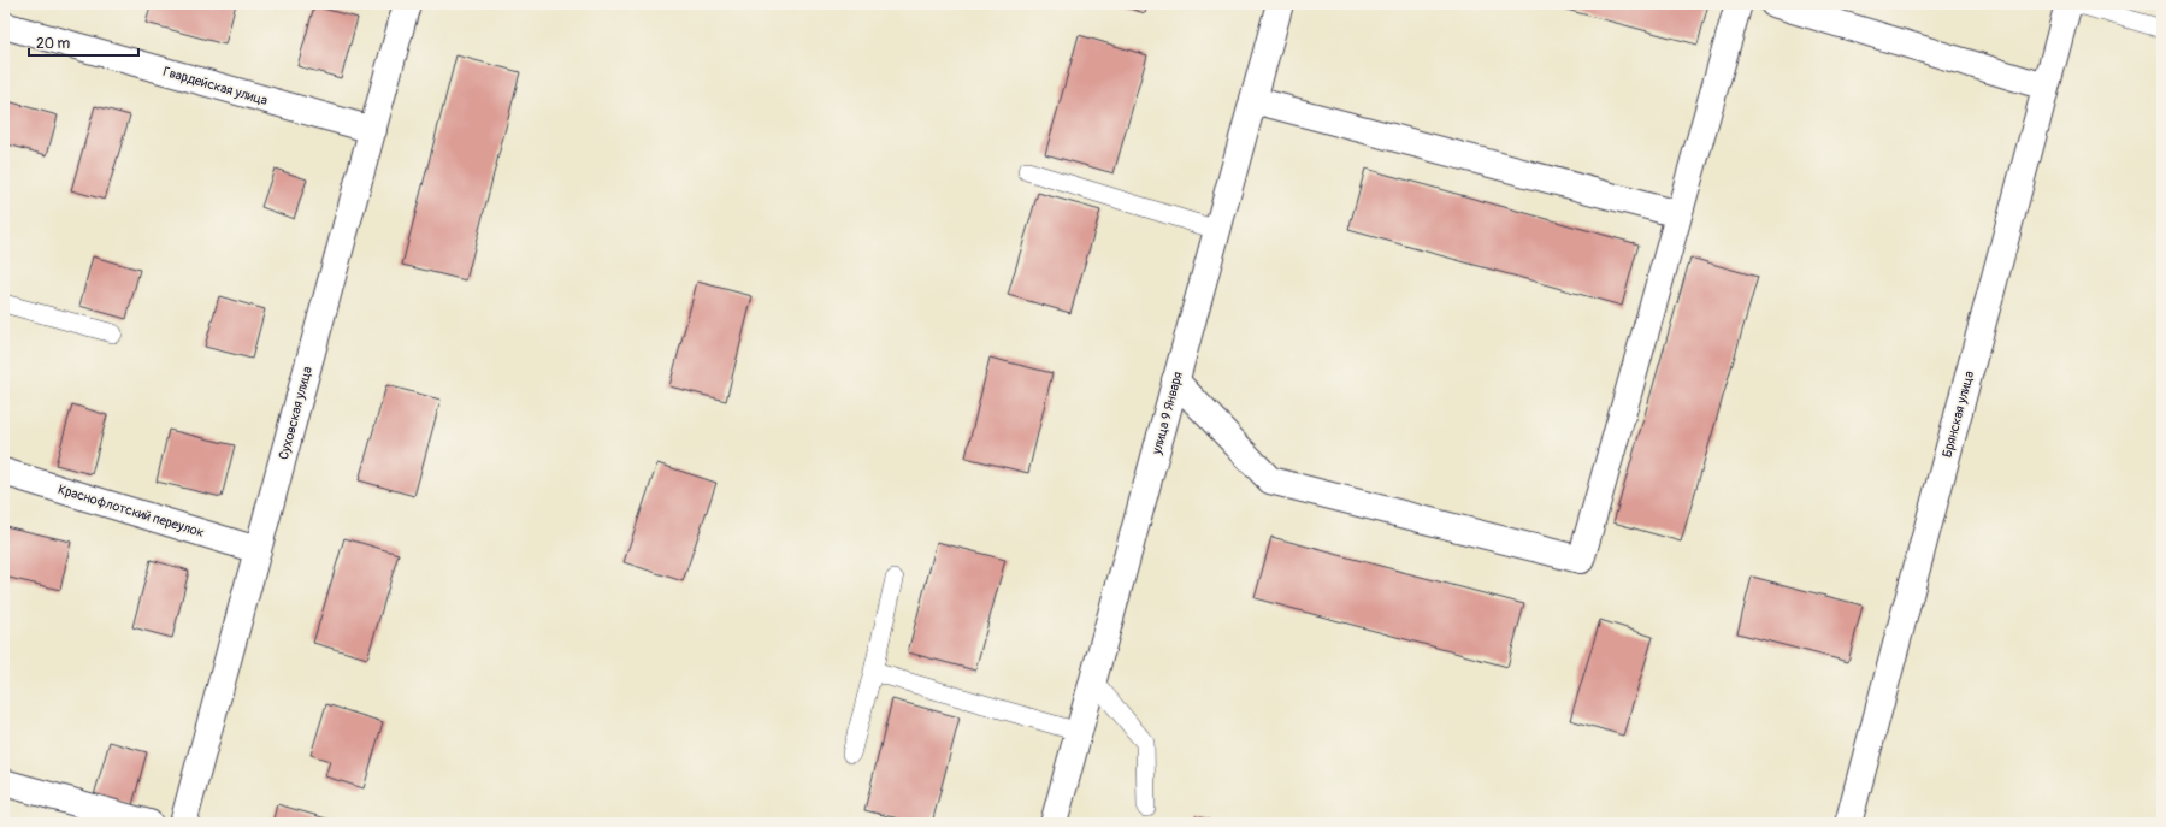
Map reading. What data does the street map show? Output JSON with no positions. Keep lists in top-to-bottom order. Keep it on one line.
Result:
{"streets":{"street":["Гвардейская улица","Суховская улица","улица 9 Января","Брянская улица","Краснофлотский переулок"]},"crossings":[["Гвардейская улица","Суховская улица"],["Суховская улица","Краснофлотский переулок"]],"scale_bar":"20 m"}
